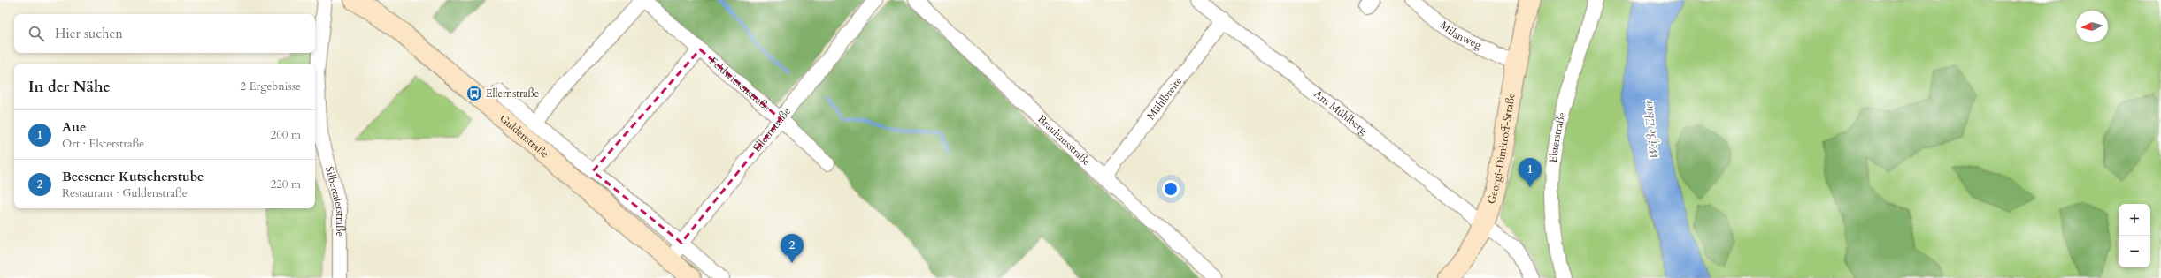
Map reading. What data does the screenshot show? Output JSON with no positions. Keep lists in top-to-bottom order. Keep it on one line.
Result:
{"streets":{"street":["Milanweg","Feldwiesenstraße","Mühlbreite","Am Mühlberg","Ellernstraße","Guldenstraße","Elsterstraße","Brauhausstraße","Georgi-Dimitroff-Straße","Silbertalerstraße"]},"crossings":[["Milanweg","Georgi-Dimitroff-Straße"],["Feldwiesenstraße","Ellernstraße"],["Feldwiesenstraße","Guldenstraße"],["Mühlbreite","Am Mühlberg"],["Mühlbreite","Brauhausstraße"],["Am Mühlberg","Georgi-Dimitroff-Straße"],["Ellernstraße","Guldenstraße"]],"water":["Weiße Elster"],"places":{"bus stop":["Ellernstraße"]},"north":"left","page":{"search":"Hier suchen","heading":["In der Nähe","2 Ergebnisse"],"list":[{"mark":"1","name":"Aue","note":"Ort · Elsterstraße","value":"200 m"},{"mark":"2","name":"Beesener Kutscherstube","note":"Restaurant · Guldenstraße","value":"220 m"}],"pins":["1","2"],"map_buttons":["+","−"]}}
